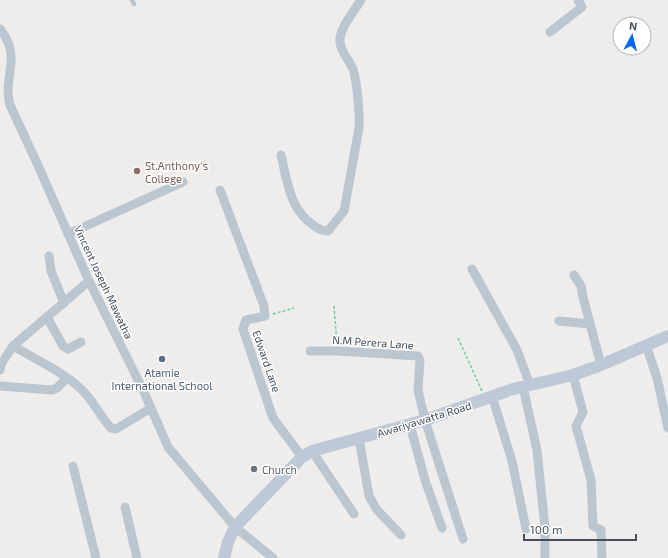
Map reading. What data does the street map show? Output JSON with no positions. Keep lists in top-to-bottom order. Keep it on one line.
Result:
{"streets":{"street":["Vincent Joseph Mawatha","N.M Perera Lane","Edward Lane","Awariyawatta Road"]},"crossings":[["N.M Perera Lane","Awariyawatta Road"],["Edward Lane","Awariyawatta Road"]],"places":["St.Anthony's College","Atamie International School","Church"],"scale_bar":"100 m","north":"top"}
